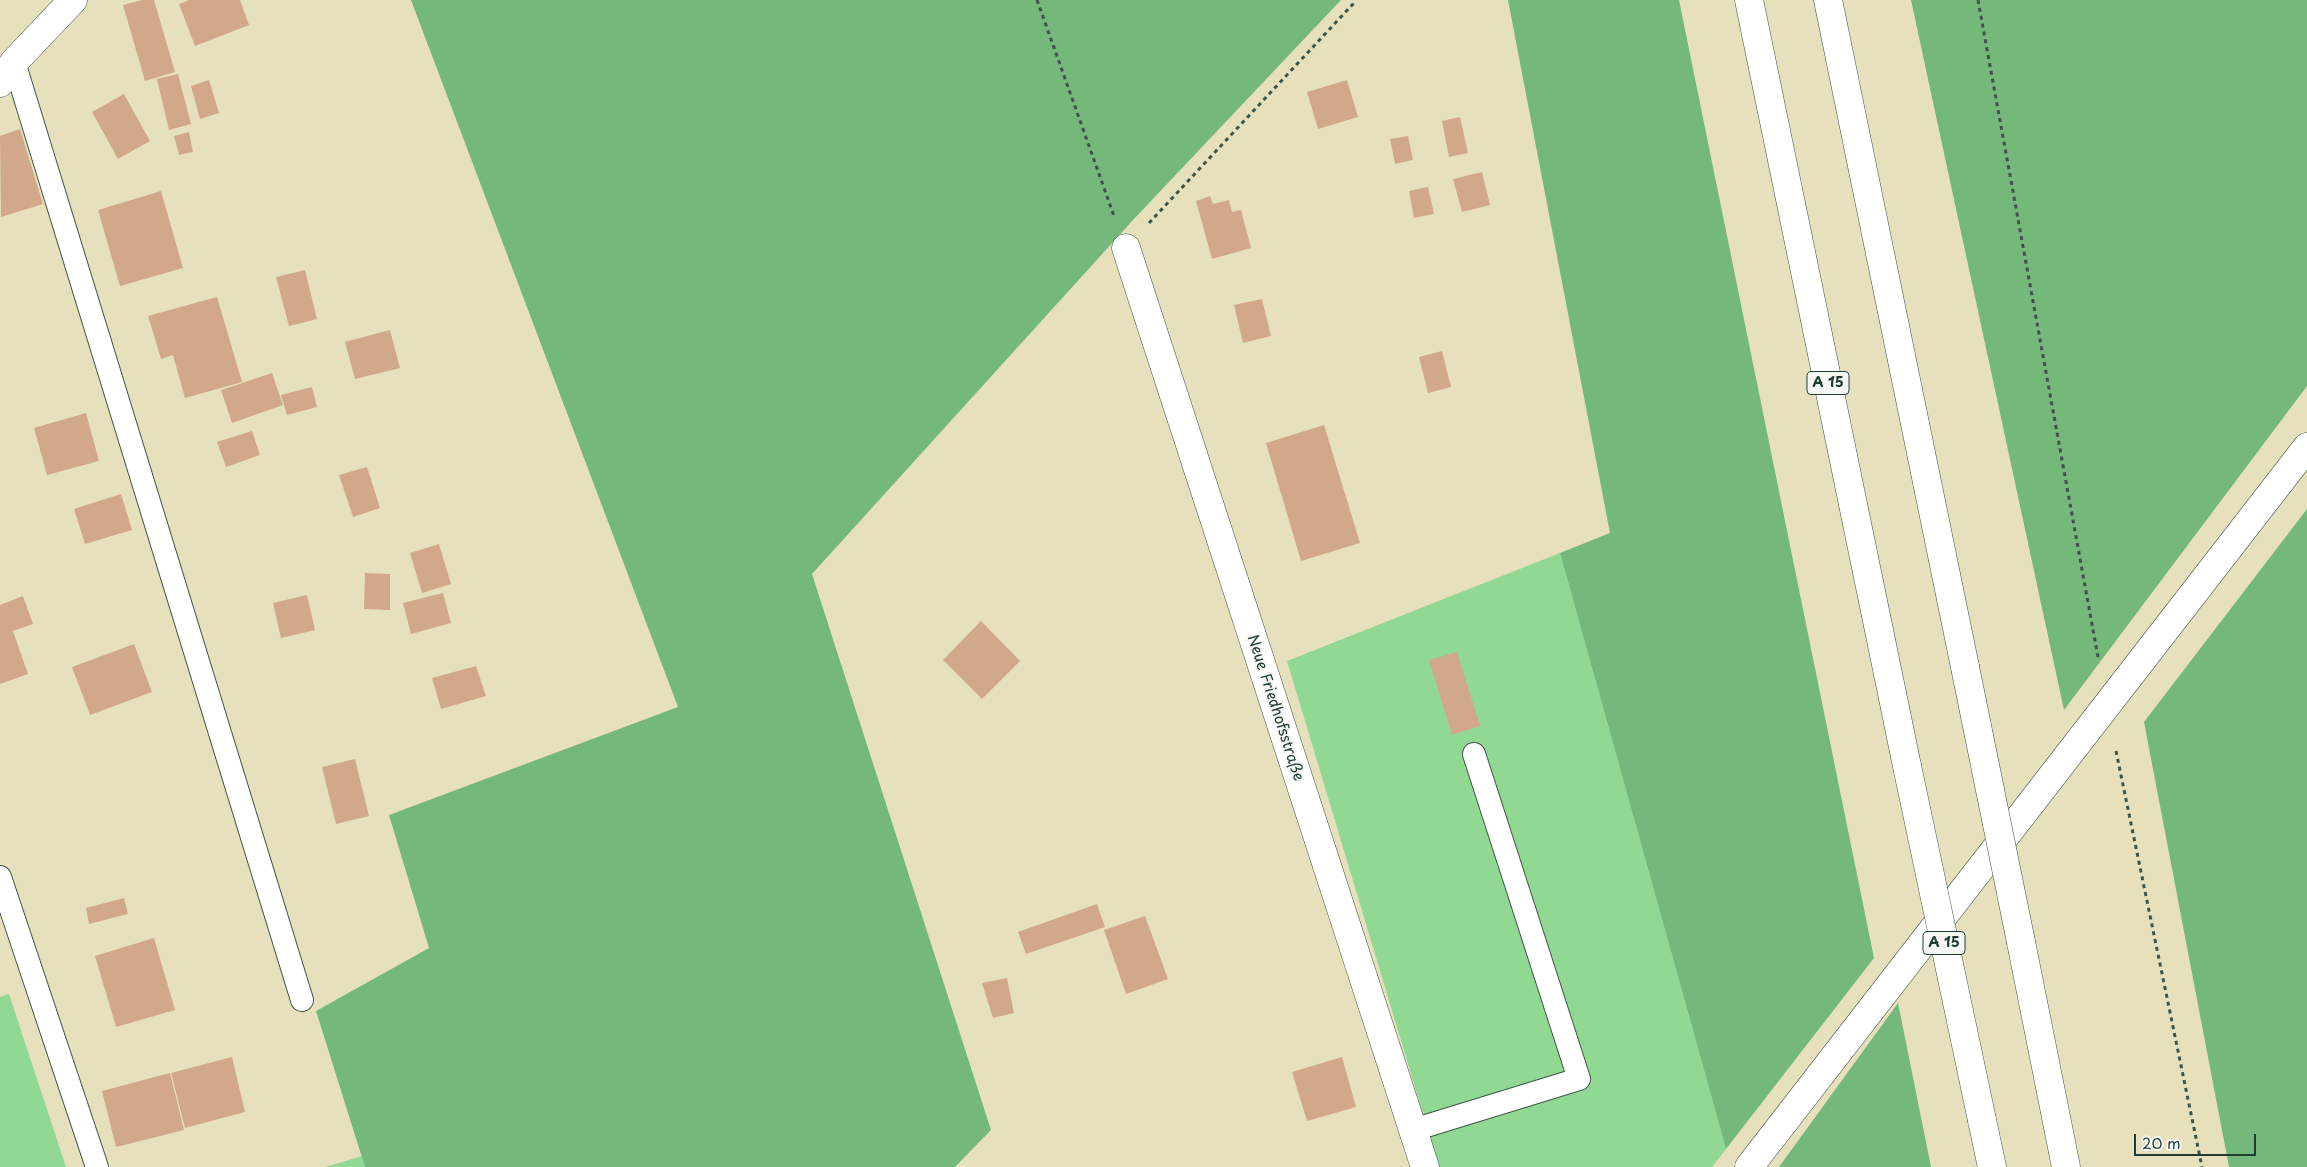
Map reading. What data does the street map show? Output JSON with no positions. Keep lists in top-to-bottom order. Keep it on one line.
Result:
{"streets":{"main road":["A 15","Neue Friedhofsstraße"]},"scale_bar":"20 m"}
